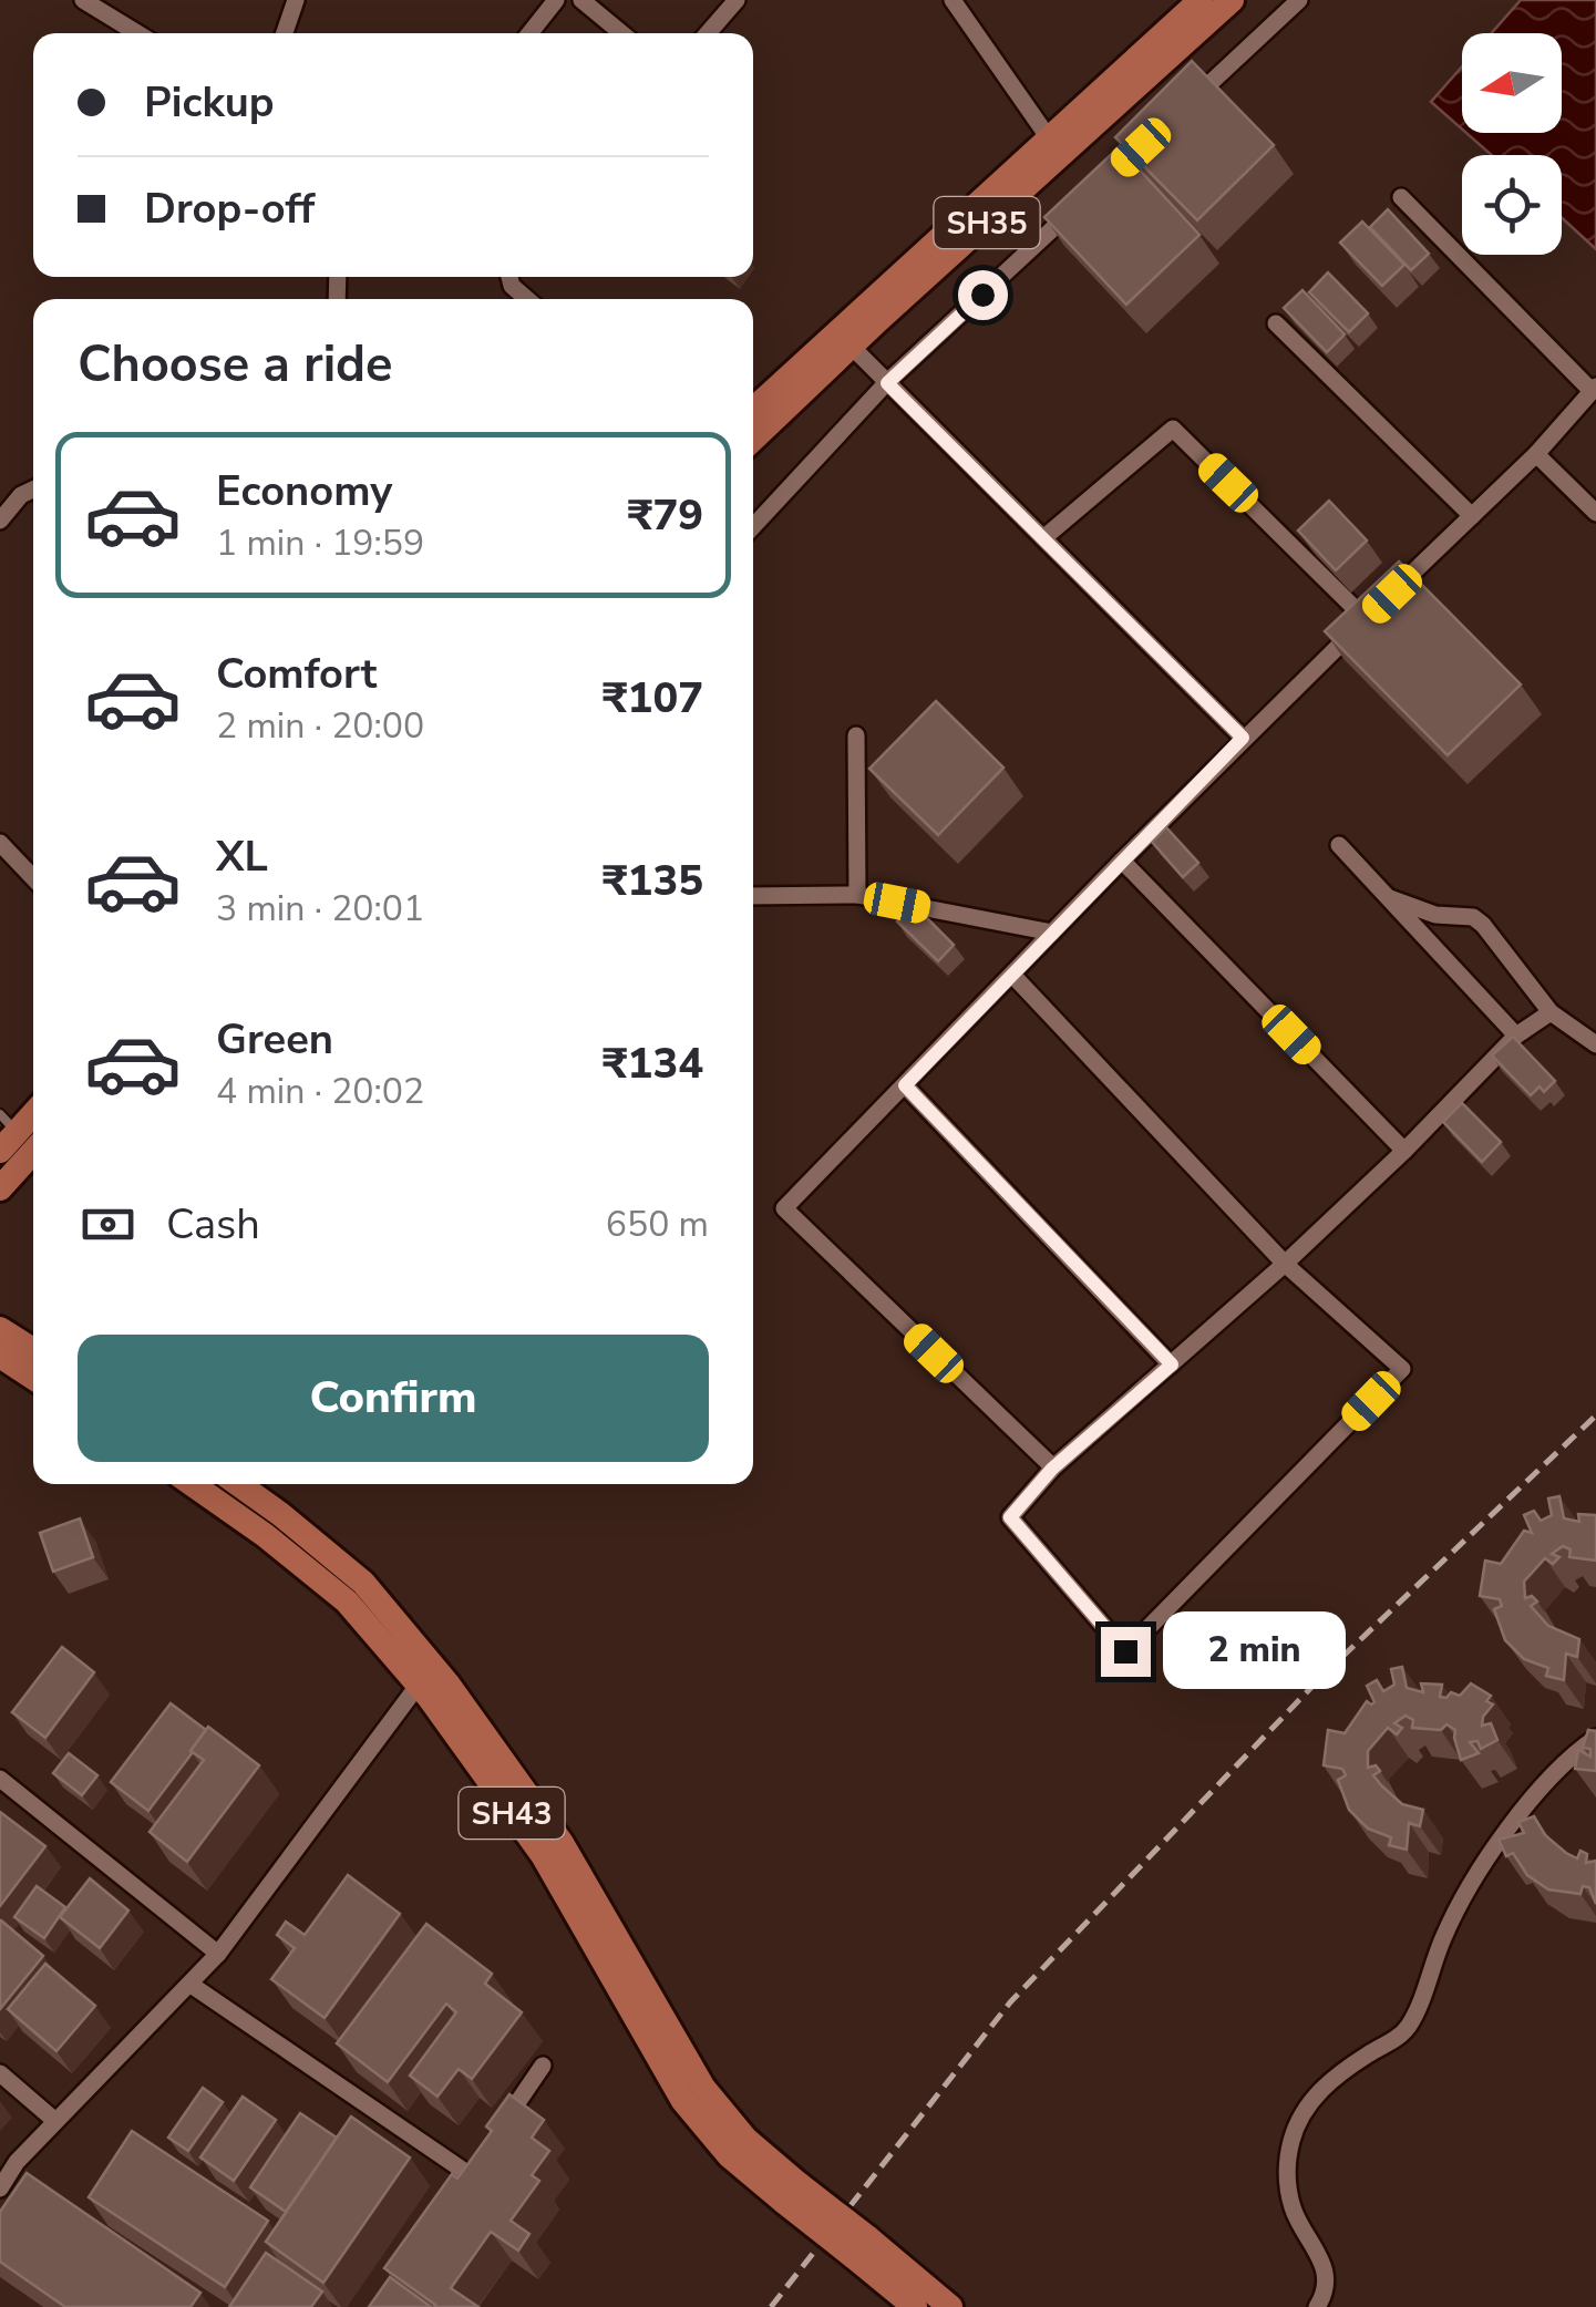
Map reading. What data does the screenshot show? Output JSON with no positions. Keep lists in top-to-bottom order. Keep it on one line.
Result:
{"streets":{"main road":["SH35","SH43"]},"north":"left","page":{"banner":["Pickup","Drop-off"],"heading":"Choose a ride","list":[{"name":"Economy","note":"1 min · 19:59","value":"₹79"},{"name":"Comfort","note":"2 min · 20:00","value":"₹107"},{"name":"XL","note":"3 min · 20:01","value":"₹135"},{"name":"Green","note":"4 min · 20:02","value":"₹134"}],"pay":["Cash","650 m"],"buttons":"Confirm","bubble":"2 min"}}
